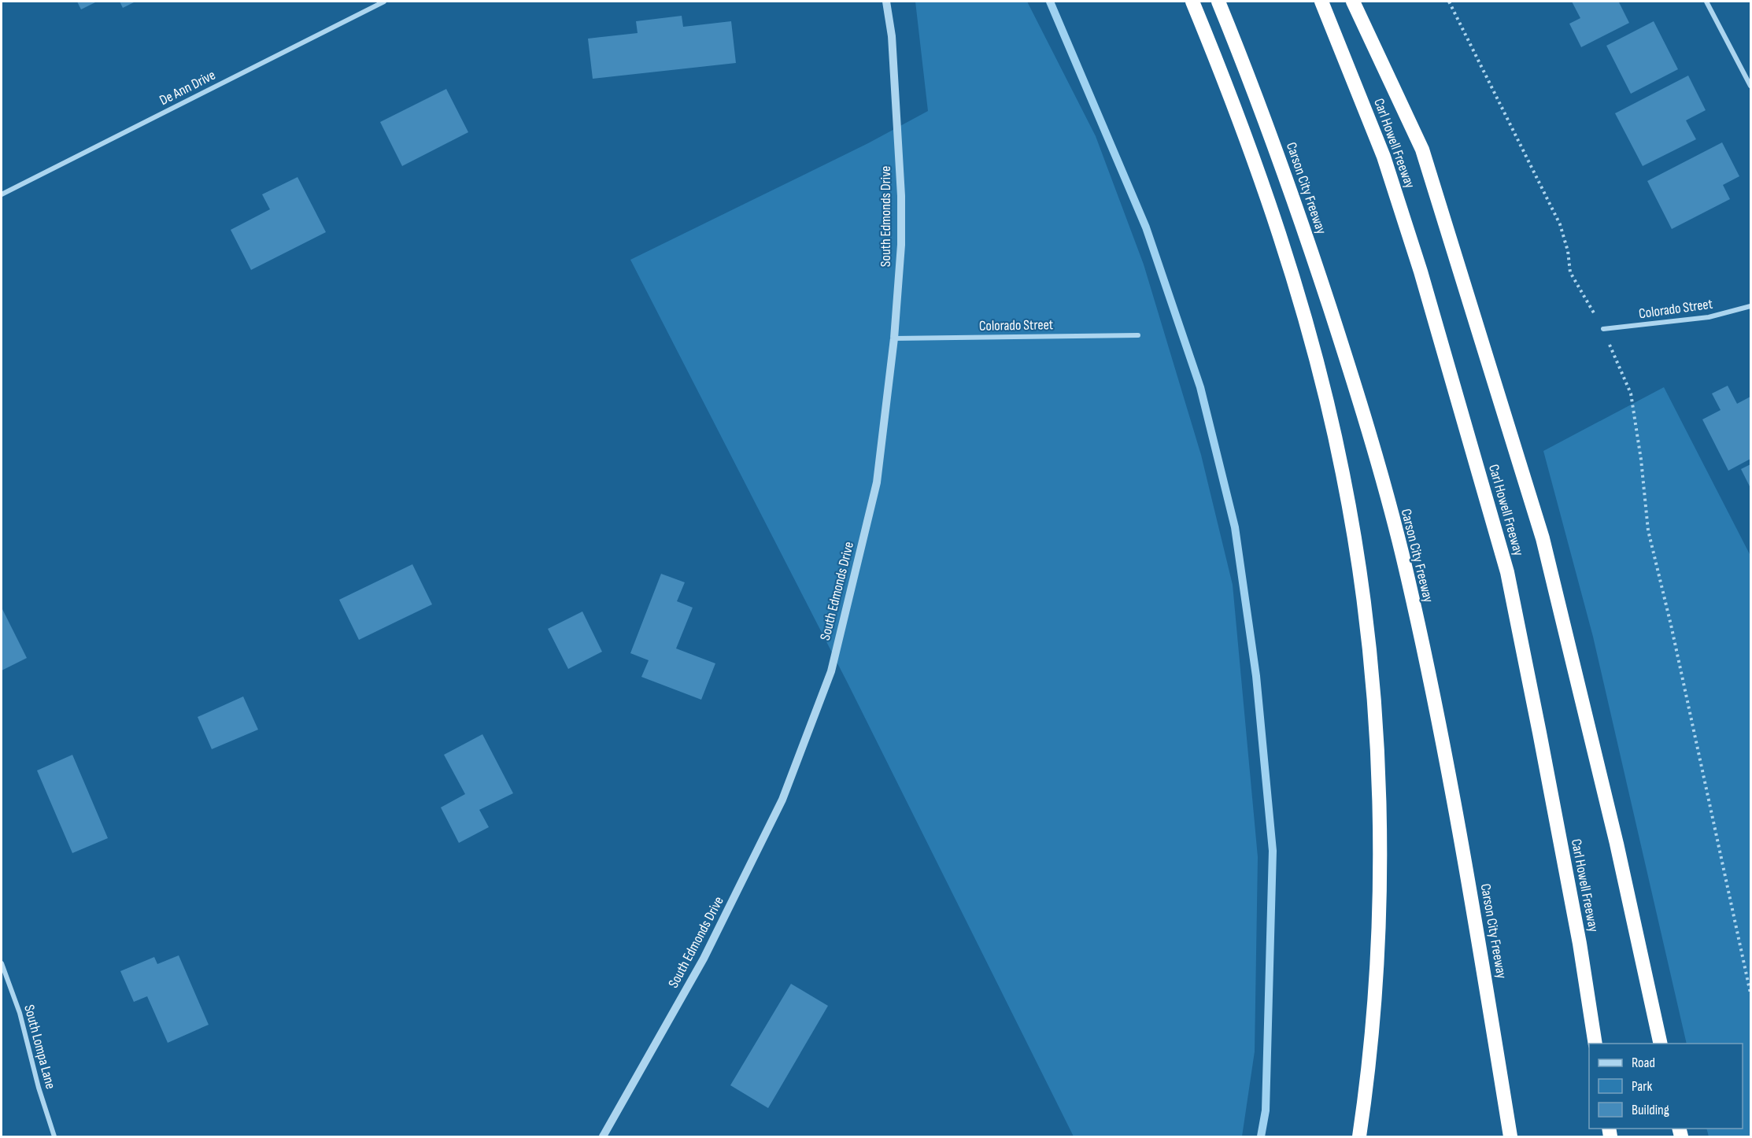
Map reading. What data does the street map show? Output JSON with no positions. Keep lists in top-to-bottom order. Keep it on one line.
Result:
{"streets":{"highway":["Carl Howell Freeway","Carson City Freeway"],"street":["De Ann Drive","South Edmonds Drive","Colorado Street","South Lompa Lane"]},"crossings":[["South Edmonds Drive","Colorado Street"]],"legend":["Road","Park","Building"]}
